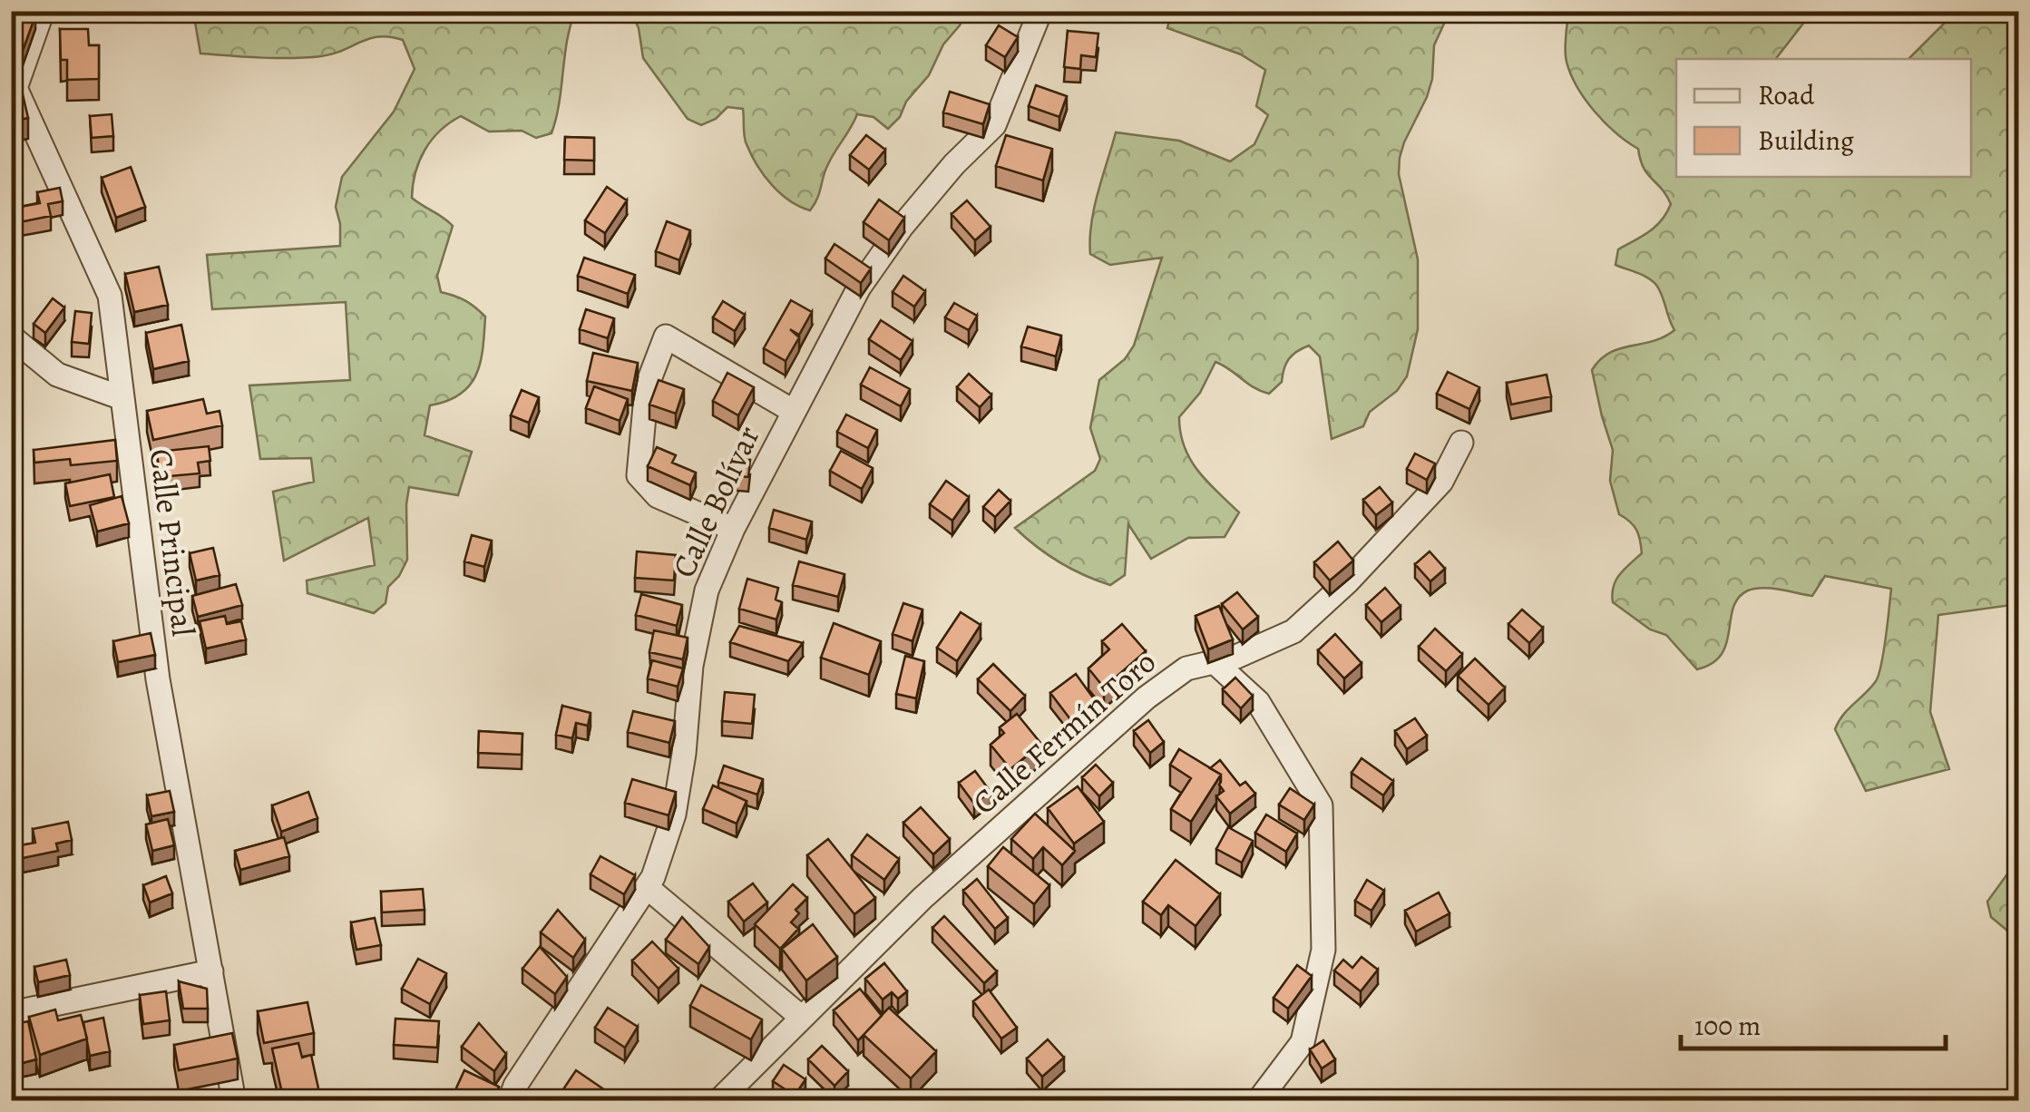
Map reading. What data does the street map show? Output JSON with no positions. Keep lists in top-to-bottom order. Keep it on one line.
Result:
{"streets":{"street":["Calle Bolívar","Calle Principal","Calle Fermín Toro"]},"legend":["Road","Building"],"scale_bar":"100 m"}
